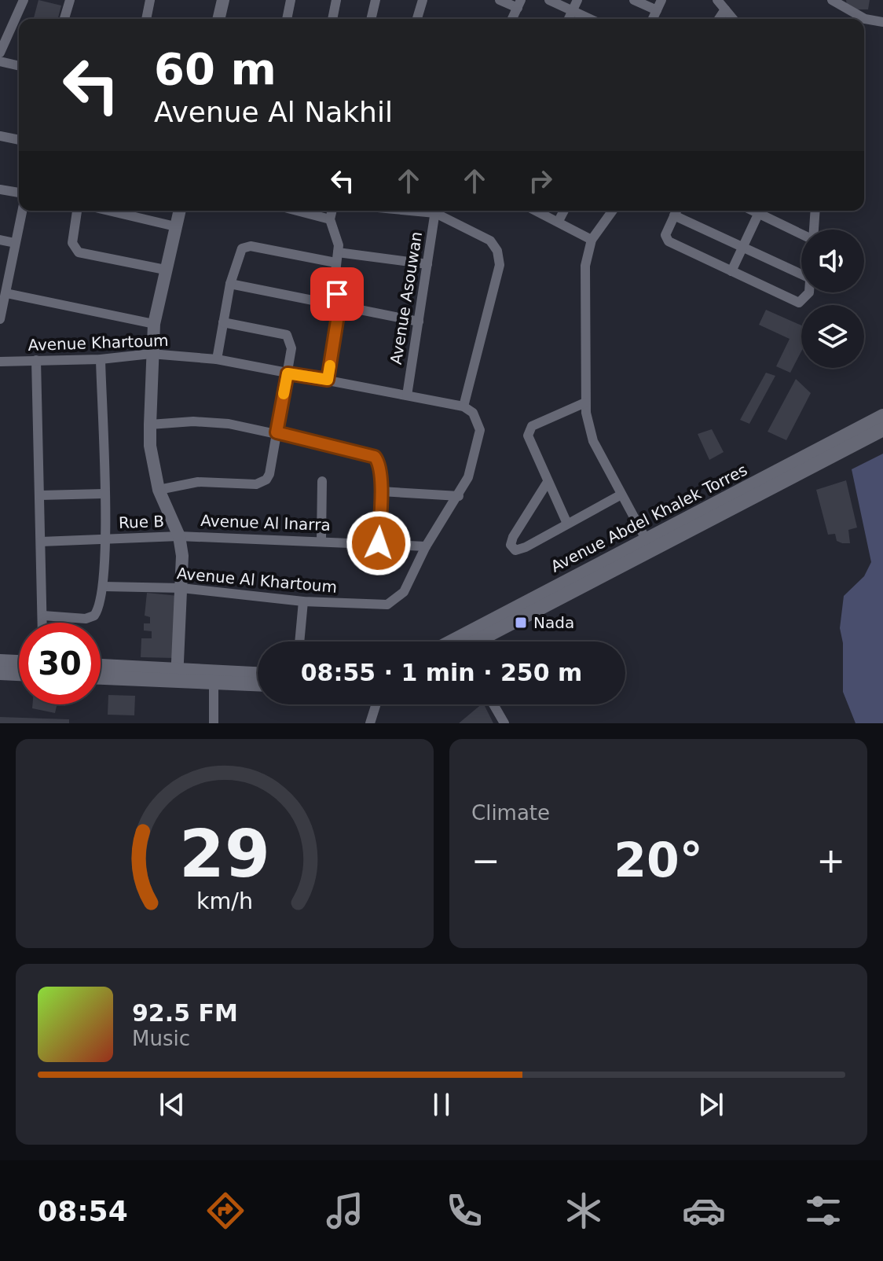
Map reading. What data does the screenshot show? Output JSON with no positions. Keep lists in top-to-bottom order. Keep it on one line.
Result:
{"streets":{"main road":["Avenue Abdel Khalek Torres"],"street":["Avenue Asouwan","Avenue Khartoum","Rue B","Avenue Al Inarra","Avenue Al Khartoum"]},"crossings":[["Avenue Asouwan","Avenue Khartoum"],["Rue B","Avenue Al Inarra"],["Avenue Al Inarra","Avenue Al Khartoum"]],"places":{"transit":["Nada"]},"page":{"turn":["60 m","Avenue Al Nakhil"],"limit":"30","trip":"08:55 · 1 min · 250 m","tile":"Climate","heat":["−","20°","+"],"song":["92.5 FM","Music"],"tabs":"08:54","gauge":["29","km/h"]}}
